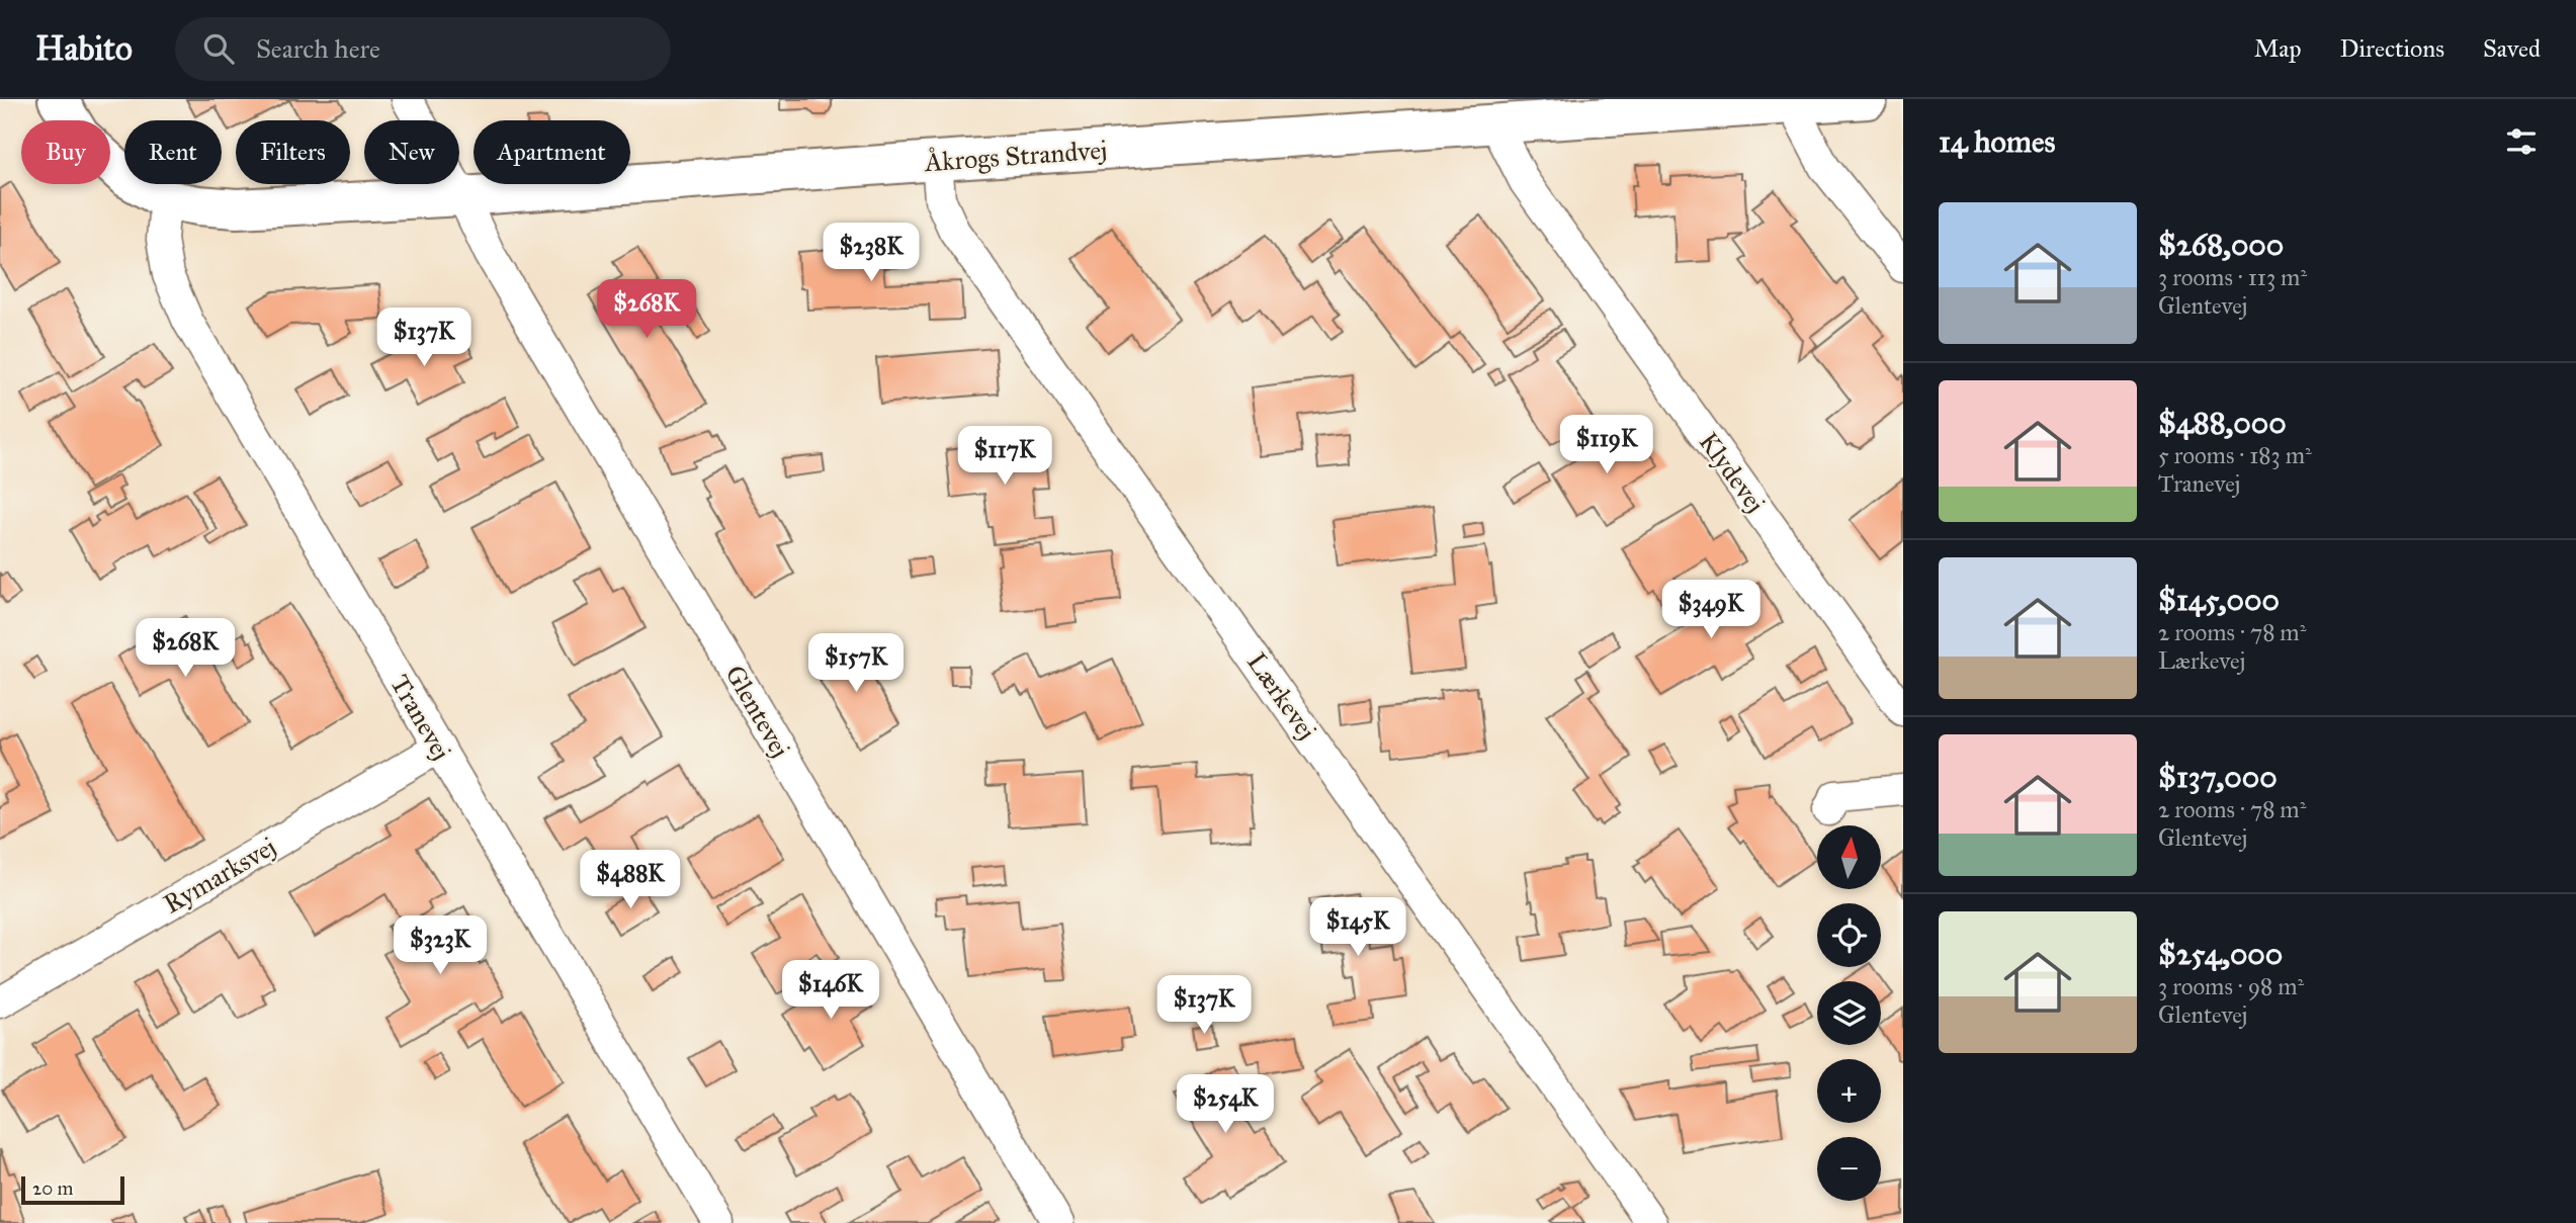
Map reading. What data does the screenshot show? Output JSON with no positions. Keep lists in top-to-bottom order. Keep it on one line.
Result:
{"streets":{"street":["Åkrogs Strandvej","Klydevej","Lærkevej","Glentevej","Tranevej","Rymarksvej"]},"crossings":[["Åkrogs Strandvej","Klydevej"],["Åkrogs Strandvej","Lærkevej"],["Åkrogs Strandvej","Glentevej"],["Åkrogs Strandvej","Tranevej"],["Tranevej","Rymarksvej"]],"scale_bar":"20 m","north":"top","page":{"header":"Habito","search":"Search here","nav":["Map","Directions","Saved"],"heading":"14 homes","chip":["Buy","Rent","Filters","New","Apartment"],"list":[{"name":"$268,000","note":"3 rooms · 113 m² · Glentevej"},{"name":"$488,000","note":"5 rooms · 183 m² · Tranevej"},{"name":"$145,000","note":"2 rooms · 78 m² · Lærkevej"},{"name":"$137,000","note":"2 rooms · 78 m² · Glentevej"},{"name":"$254,000","note":"3 rooms · 98 m² · Glentevej"}],"price":["$238K","$268K","$137K","$119K","$117K","$349K","$268K","$157K","$488K","$145K","$323K","$146K","$137K","$254K"],"map_buttons":["+","−"],"scale":"20 m"}}
